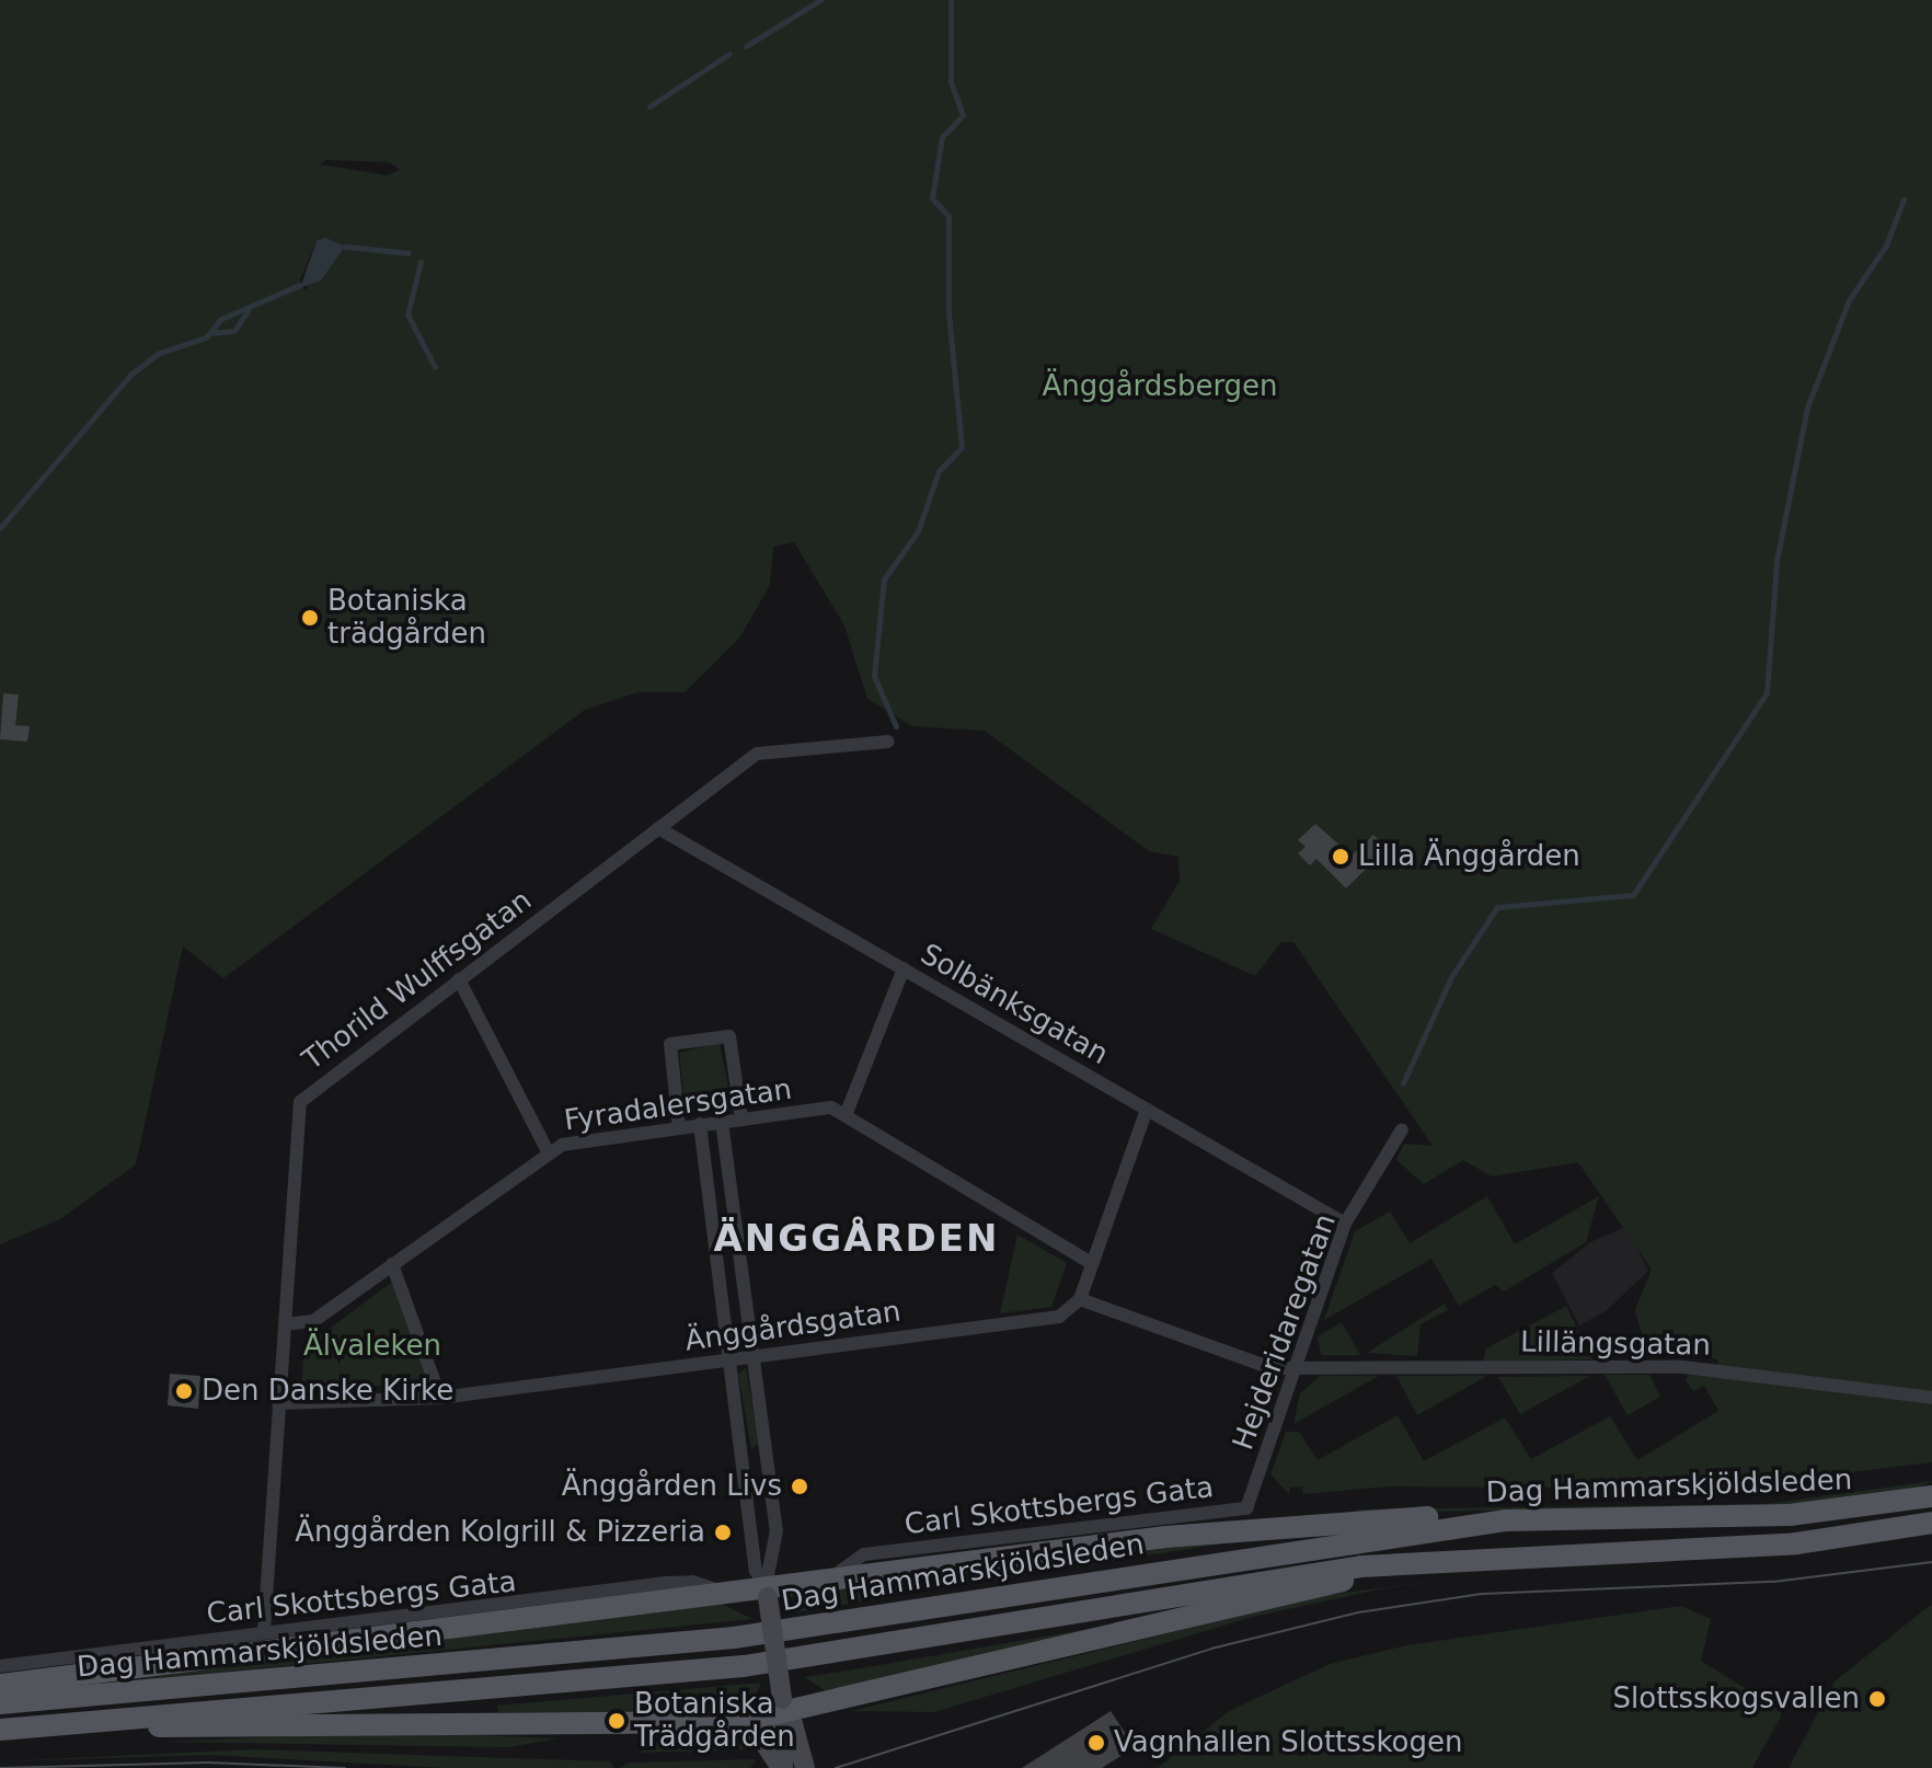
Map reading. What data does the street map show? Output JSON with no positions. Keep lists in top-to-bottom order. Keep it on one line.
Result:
{"streets":{"main road":["Dag Hammarskjöldsleden"],"street":["Thorild Wulffsgatan","Solbänksgatan","Fyradalersgatan","Änggårdsgatan","Hejderidaregatan","Lillängsgatan","Carl Skottsbergs Gata"]},"crossings":[["Thorild Wulffsgatan","Solbänksgatan"],["Thorild Wulffsgatan","Fyradalersgatan"],["Thorild Wulffsgatan","Änggårdsgatan"],["Thorild Wulffsgatan","Carl Skottsbergs Gata"],["Solbänksgatan","Hejderidaregatan"],["Hejderidaregatan","Lillängsgatan"],["Hejderidaregatan","Carl Skottsbergs Gata"]],"districts":["ÄNGGÅRDEN"],"parks":["Änggårdsbergen","Älvaleken"],"places":["Botaniska trädgården","Lilla Änggården","Den Danske Kirke","Änggården Livs","Änggården Kolgrill & Pizzeria","Slottsskogsvallen","Botaniska Trädgården","Vagnhallen Slottsskogen"]}
